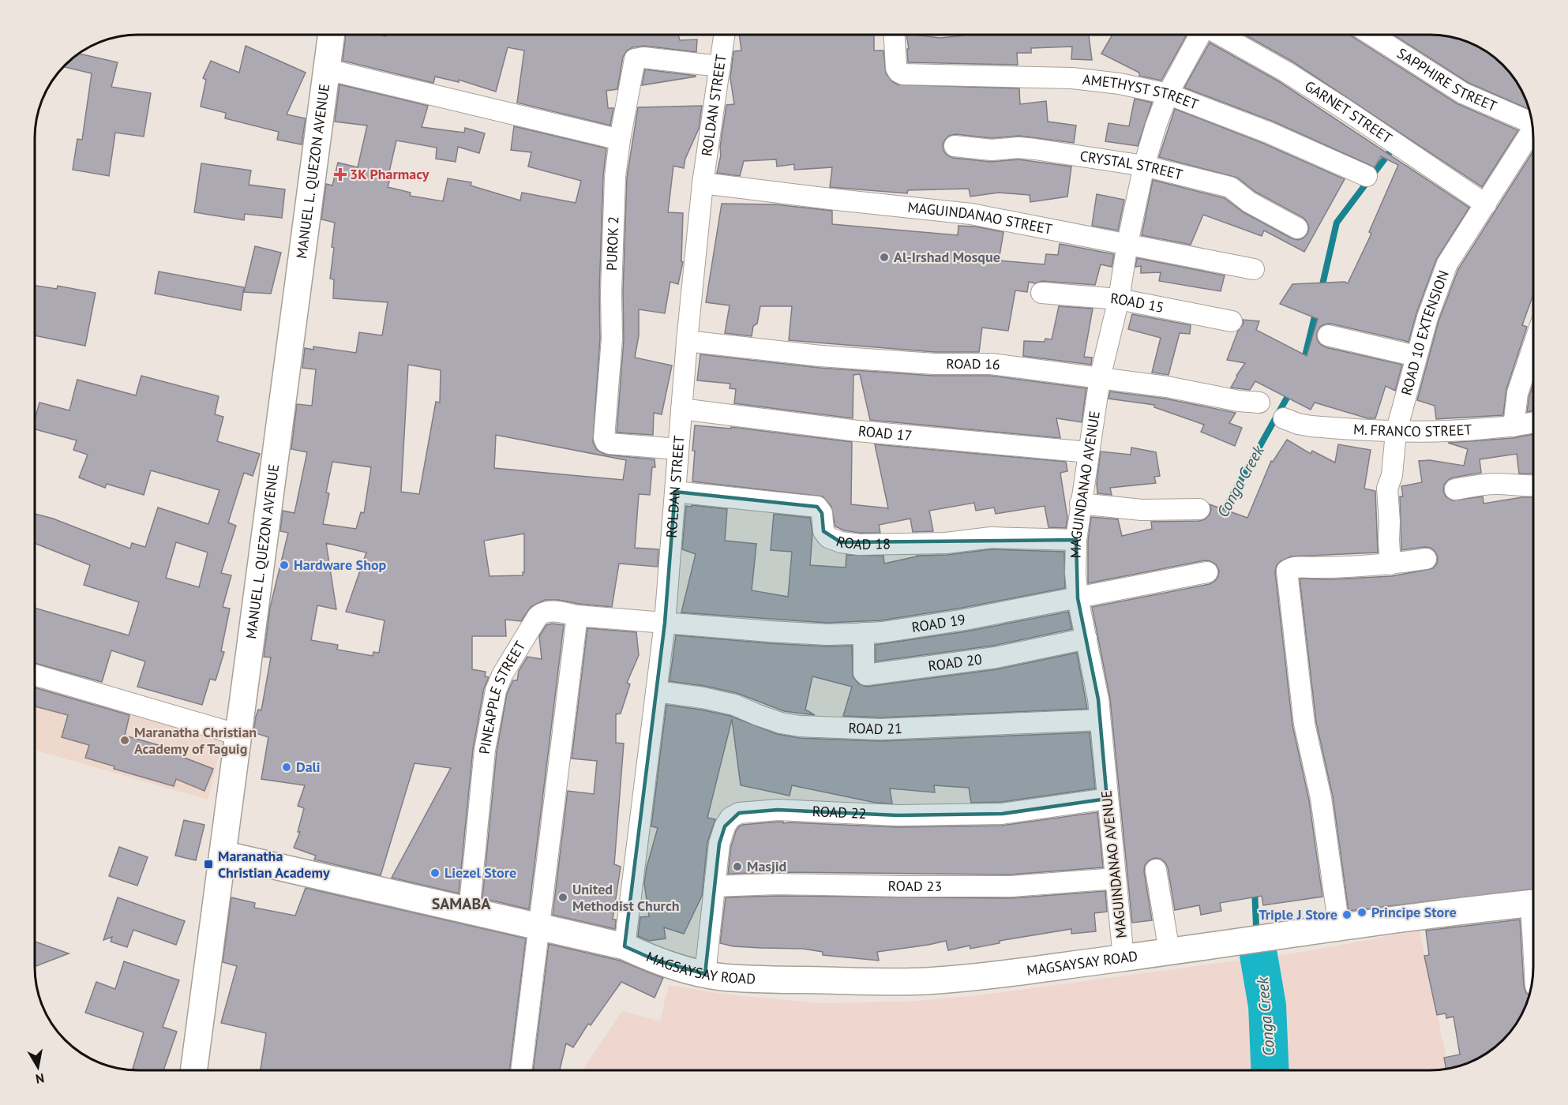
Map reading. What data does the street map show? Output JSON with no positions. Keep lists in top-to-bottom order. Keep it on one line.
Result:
{"streets":{"street":["SAPPHIRE STREET","AMETHYST STREET","ROLDAN STREET","GARNET STREET","CRYSTAL STREET","MANUEL L. QUEZON AVENUE","MAGUINDANAO STREET","PUROK 2","ROAD 15","ROAD 10 EXTENSION","ROAD 16","M. FRANCO STREET","ROAD 17","MAGUINDANAO AVENUE","ROAD 18","ROAD 19","ROAD 20","PINEAPPLE STREET","ROAD 21","ROAD 22","ROAD 23","MAGSAYSAY ROAD"]},"crossings":[["AMETHYST STREET","MAGUINDANAO AVENUE"],["ROLDAN STREET","MAGUINDANAO STREET"],["ROLDAN STREET","PUROK 2"],["ROLDAN STREET","ROAD 16"],["ROLDAN STREET","ROAD 17"],["ROLDAN STREET","ROAD 18"],["ROLDAN STREET","ROAD 19"],["ROLDAN STREET","PINEAPPLE STREET"],["ROLDAN STREET","ROAD 21"],["ROLDAN STREET","MAGSAYSAY ROAD"],["GARNET STREET","ROAD 10 EXTENSION"],["CRYSTAL STREET","MAGUINDANAO AVENUE"],["MANUEL L. QUEZON AVENUE","MAGSAYSAY ROAD"],["MAGUINDANAO STREET","MAGUINDANAO AVENUE"],["ROAD 15","MAGUINDANAO AVENUE"],["ROAD 10 EXTENSION","M. FRANCO STREET"],["ROAD 16","MAGUINDANAO AVENUE"],["ROAD 17","MAGUINDANAO AVENUE"],["MAGUINDANAO AVENUE","ROAD 18"],["MAGUINDANAO AVENUE","ROAD 19"],["MAGUINDANAO AVENUE","ROAD 20"],["MAGUINDANAO AVENUE","ROAD 21"],["MAGUINDANAO AVENUE","ROAD 22"],["MAGUINDANAO AVENUE","ROAD 23"],["MAGUINDANAO AVENUE","MAGSAYSAY ROAD"],["ROAD 19","ROAD 20"],["ROAD 19","PINEAPPLE STREET"],["PINEAPPLE STREET","MAGSAYSAY ROAD"],["ROAD 22","ROAD 23"],["ROAD 22","MAGSAYSAY ROAD"]],"districts":["SAMABA"],"water":["Conga Creek"],"places":{"health":["3K Pharmacy"],"other":["Al-Irshad Mosque","Hardware Shop","Maranatha Christian Academy of Taguig","Dali","Masjid","Liezel Store","United Methodist Church","Principe Store","Triple J Store"],"transit":["Maranatha Christian Academy"]},"north":"bottom"}
